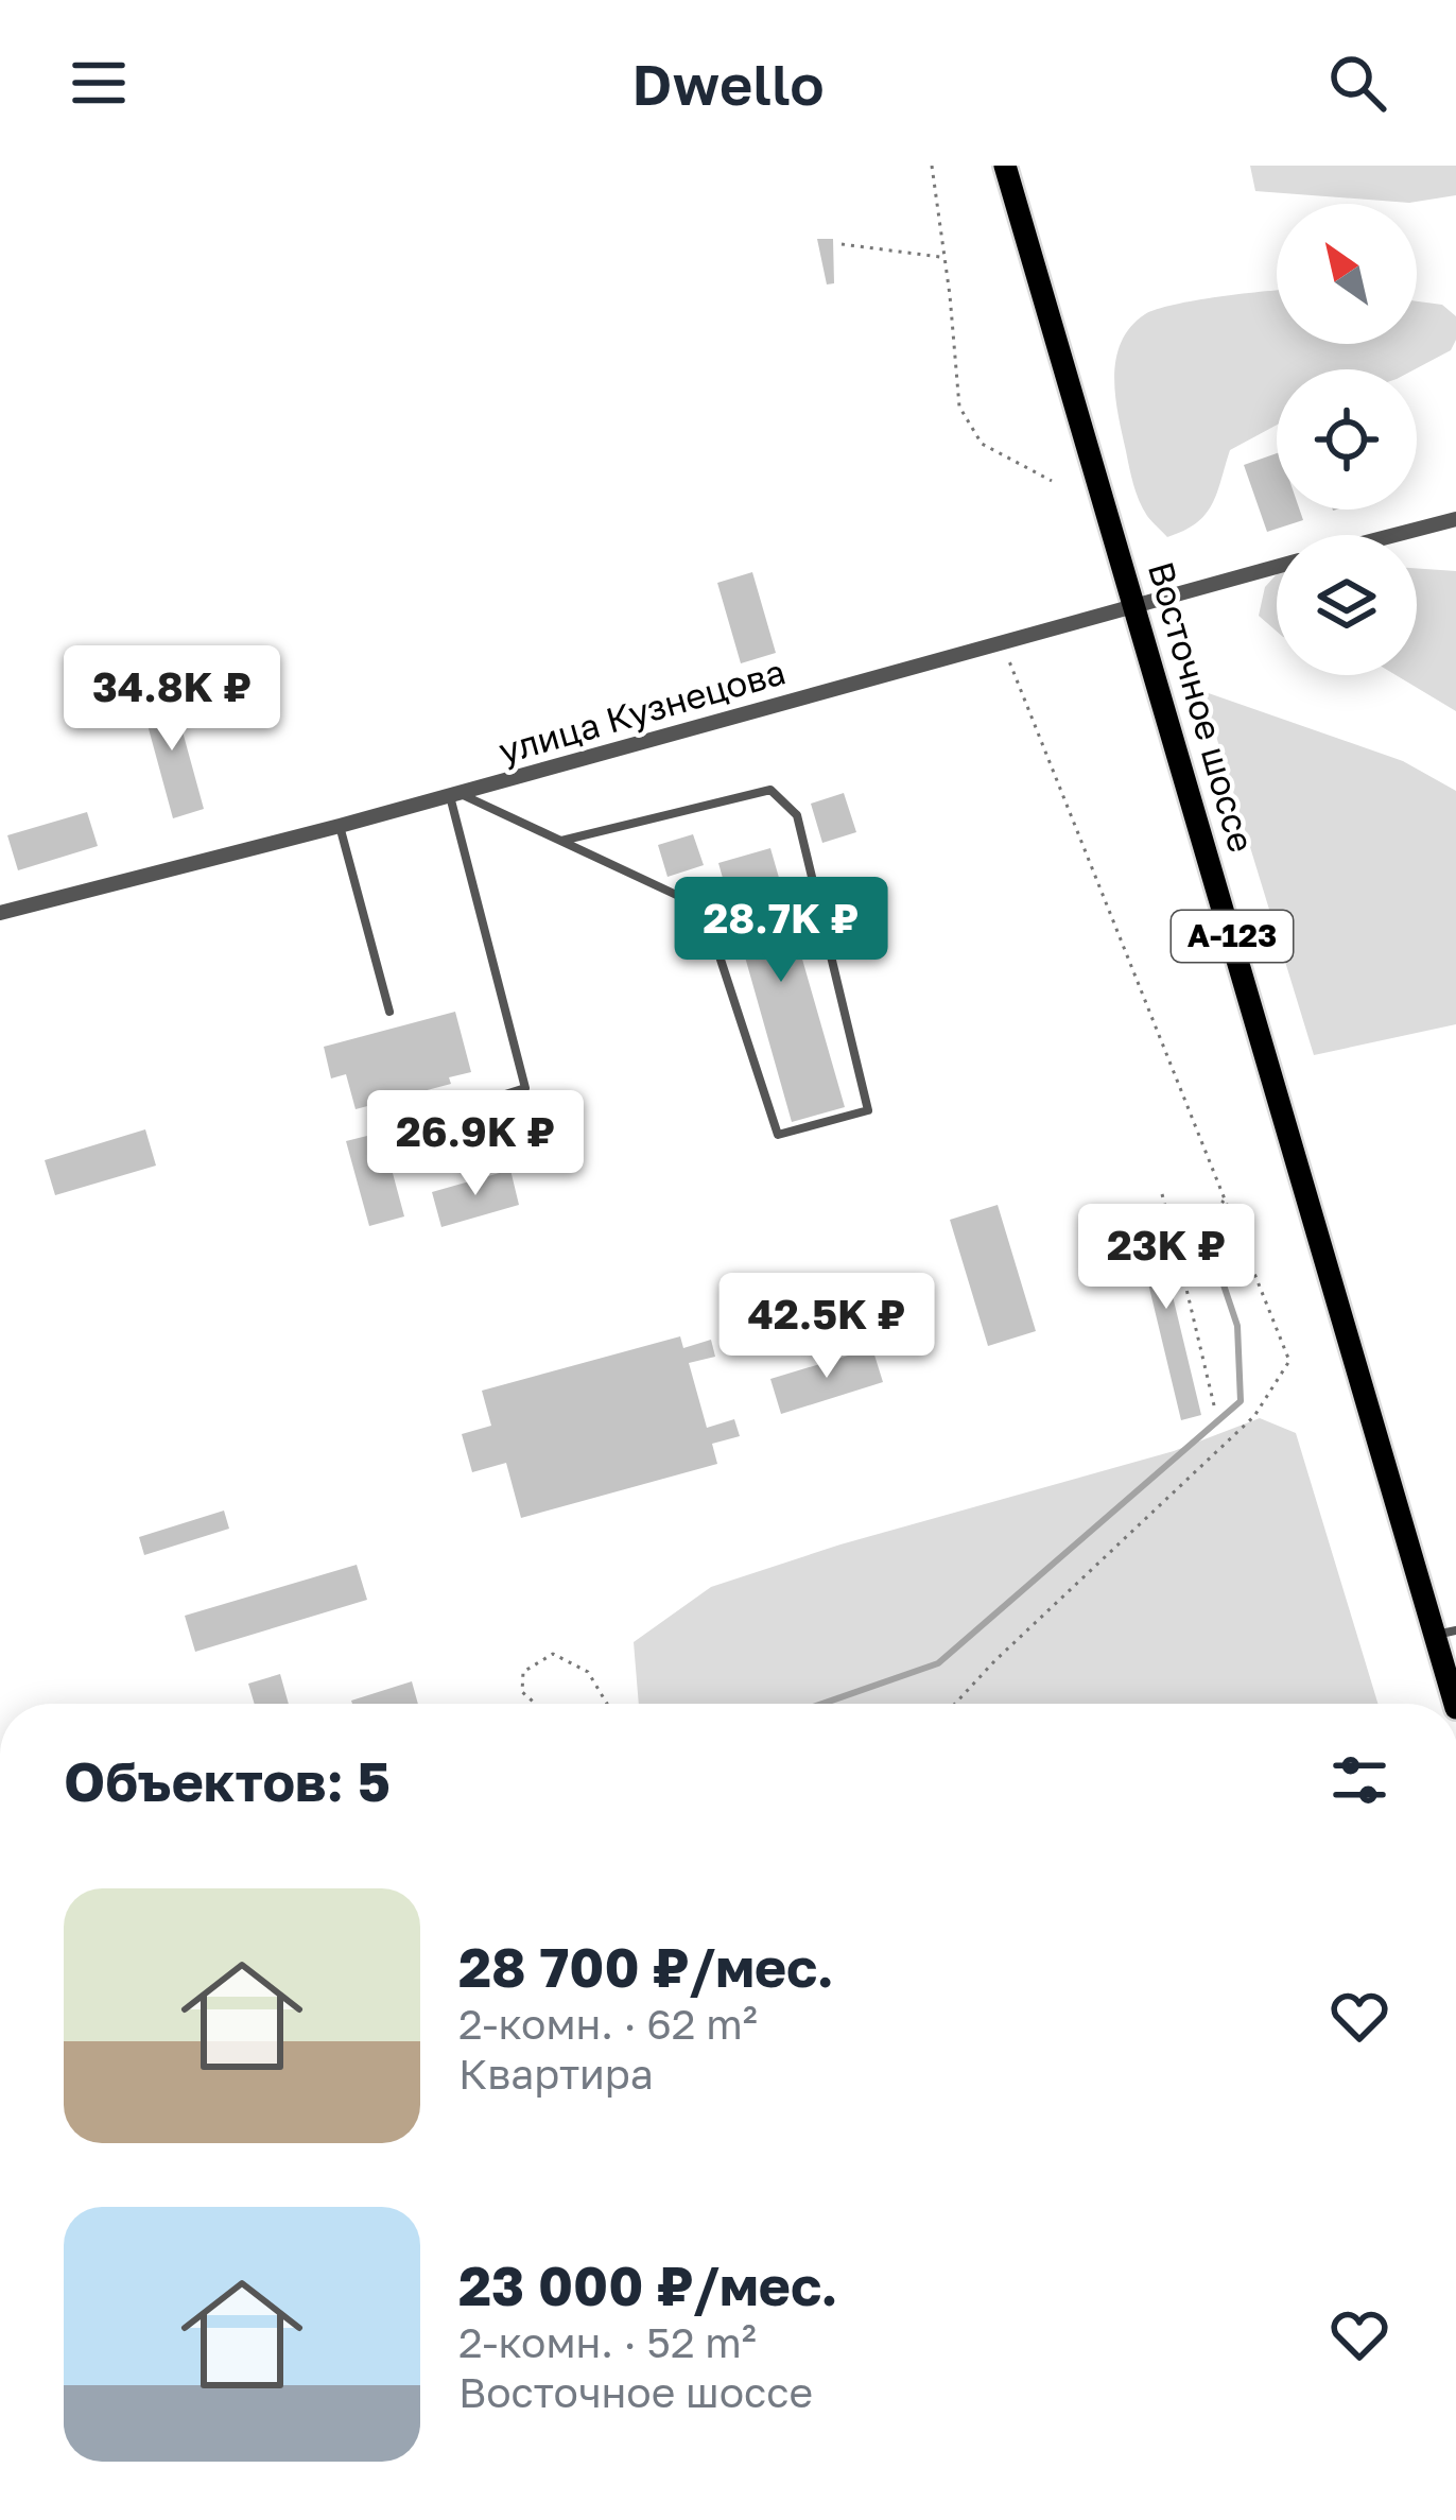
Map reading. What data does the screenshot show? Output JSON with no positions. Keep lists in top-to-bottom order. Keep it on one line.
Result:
{"streets":{"main road":["Восточное шоссе","А-123"],"street":["улица Кузнецова"]},"crossings":[["Восточное шоссе","улица Кузнецова"]],"north":"top left","page":{"header":"Dwello","price":["34.8K ₽","28.7K ₽","26.9K ₽","23K ₽","42.5K ₽"],"heading":"Объектов: 5","list":[{"name":"28 700 ₽/мес.","note":"2-комн. · 62 m² · Квартира"},{"name":"23 000 ₽/мес.","note":"2-комн. · 52 m² · Восточное шоссе"}]}}
